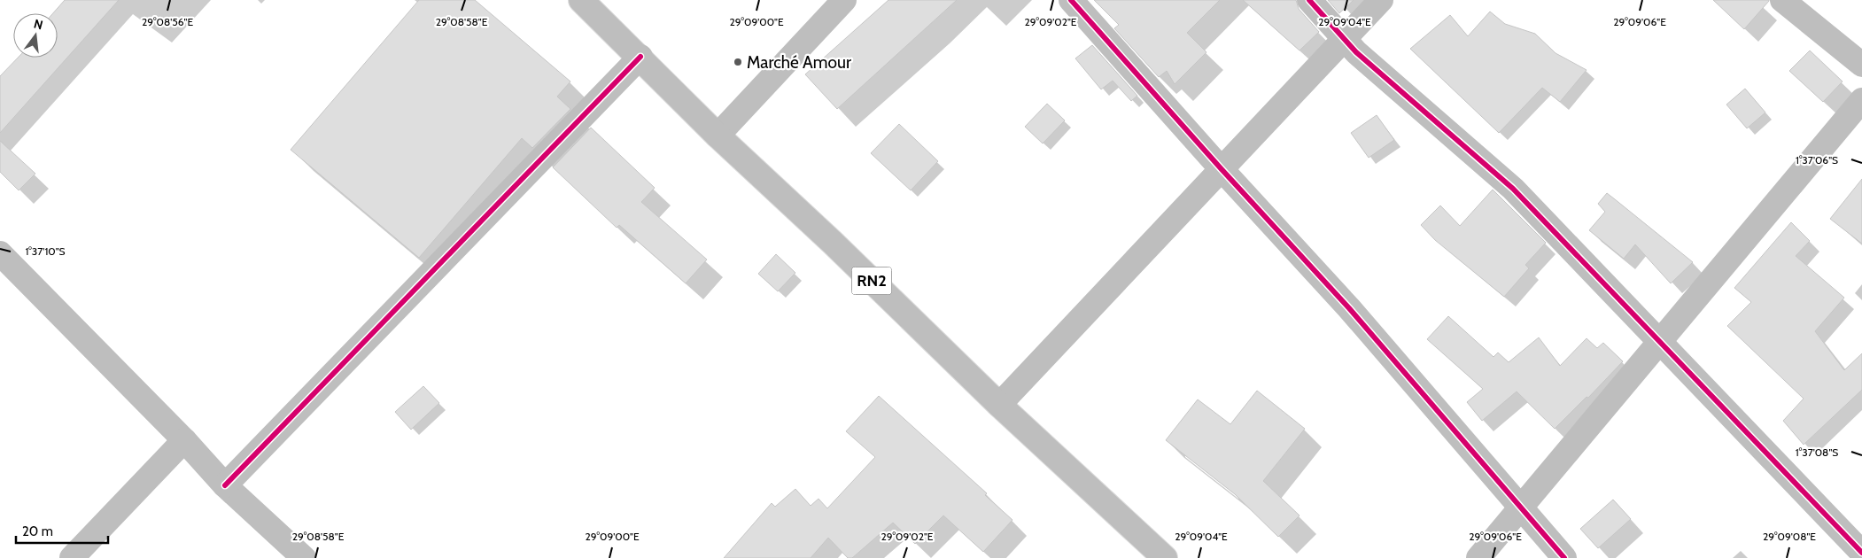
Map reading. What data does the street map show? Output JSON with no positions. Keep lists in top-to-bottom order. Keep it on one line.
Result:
{"streets":{"main road":["RN2"]},"places":["Marché Amour"],"scale_bar":"20 m","north":"top","coordinates":["29°08'56\"E","29°08'58\"E","29°09'00\"E","29°09'02\"E","29°09'04\"E","29°09'06\"E","1°37'06\"S","1°37'10\"S","1°37'08\"S","29°09'08\"E"]}
